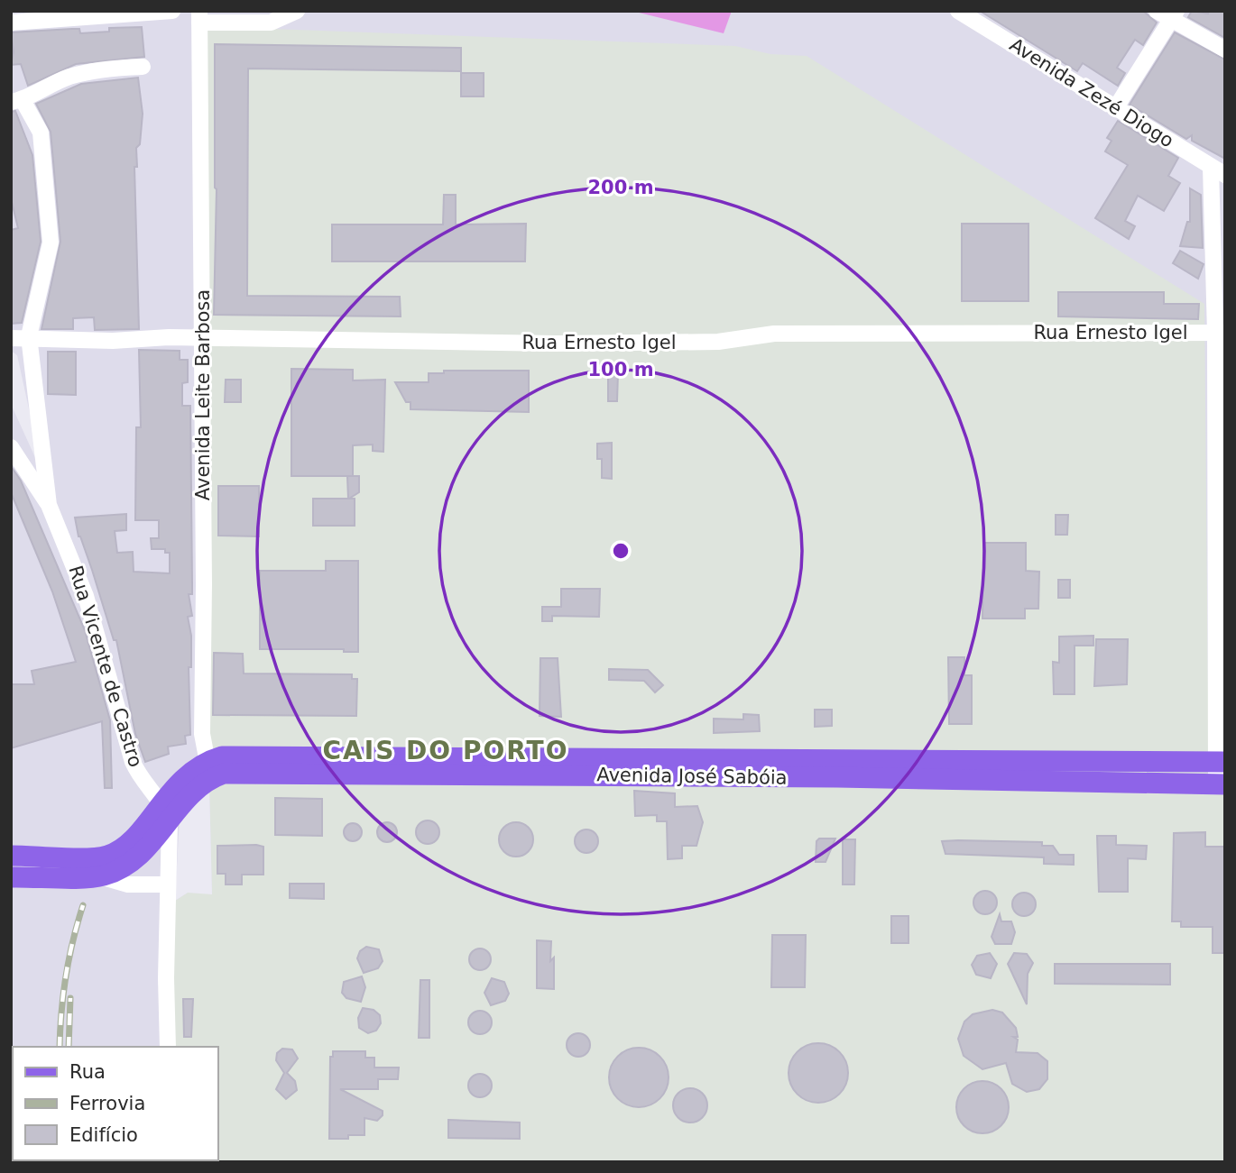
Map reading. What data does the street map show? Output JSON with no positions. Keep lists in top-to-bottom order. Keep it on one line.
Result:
{"streets":{"main road":["Avenida José Sabóia"],"street":["Avenida Zezé Diogo","Rua Ernesto Igel","Avenida Leite Barbosa","Rua Vicente de Castro"]},"crossings":[["Rua Ernesto Igel","Avenida Leite Barbosa"],["Rua Ernesto Igel","Rua Vicente de Castro"],["Avenida Leite Barbosa","Avenida José Sabóia"],["Rua Vicente de Castro","Avenida José Sabóia"]],"districts":["CAIS DO PORTO"],"legend":["Rua","Ferrovia","Edifício"],"rings":["200 m","100 m"]}
